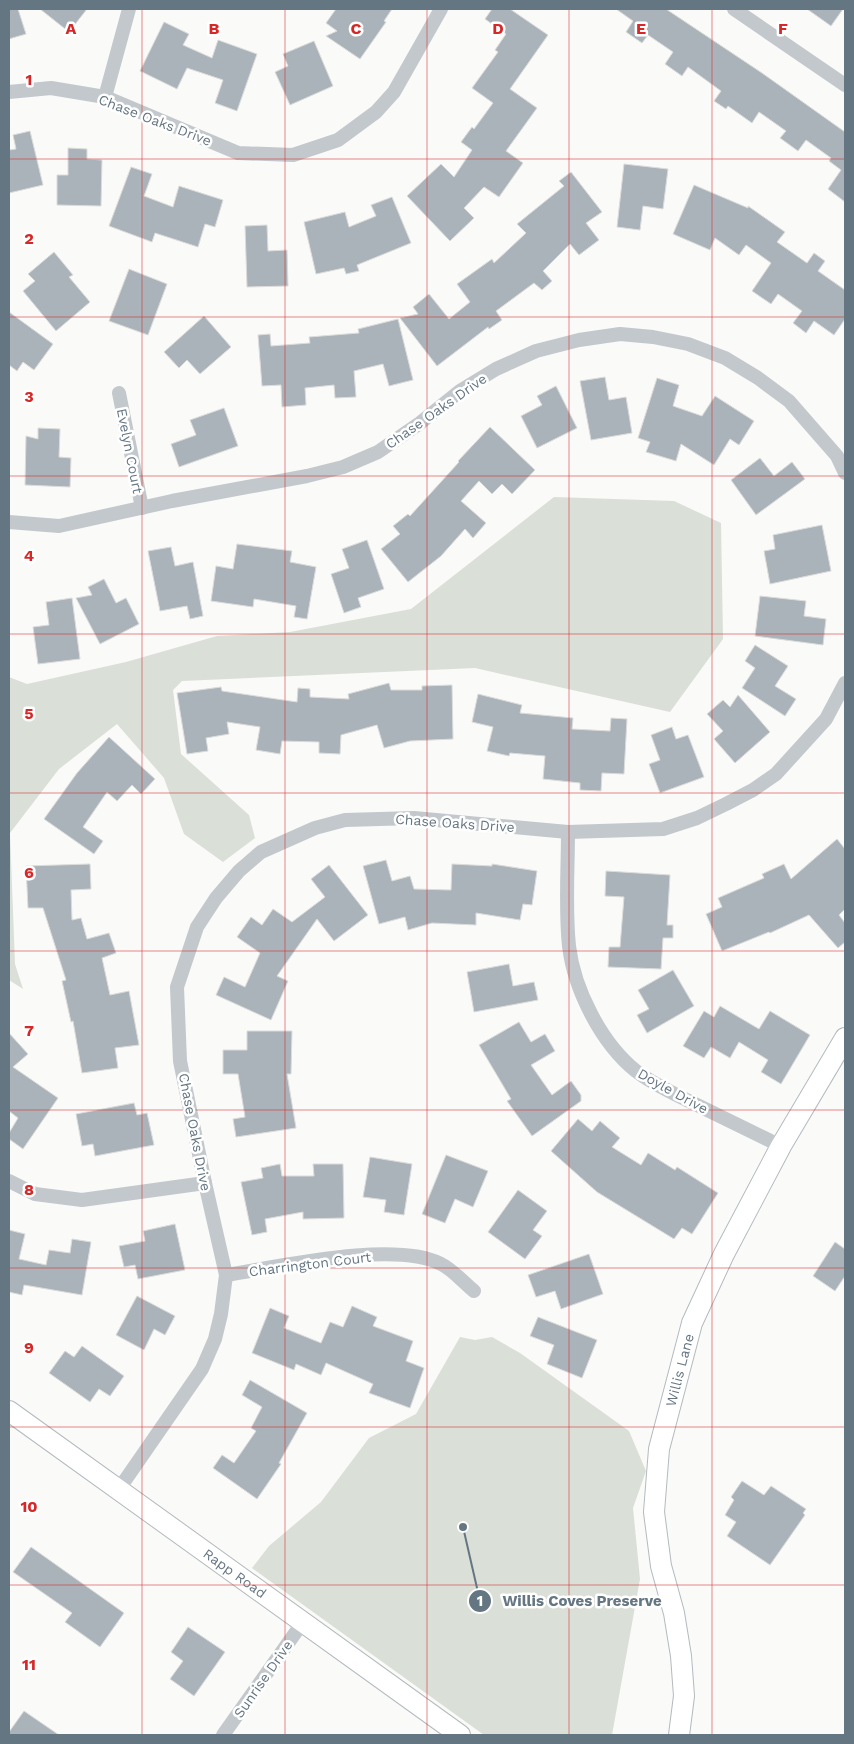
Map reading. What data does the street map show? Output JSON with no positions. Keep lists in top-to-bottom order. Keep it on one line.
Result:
{"streets":{"street":["Chase Oaks Drive","Evelyn Court","Doyle Drive","Charrington Court","Willis Lane","Rapp Road","Sunrise Drive"]},"crossings":[["Chase Oaks Drive","Evelyn Court"],["Chase Oaks Drive","Doyle Drive"],["Chase Oaks Drive","Charrington Court"],["Chase Oaks Drive","Rapp Road"],["Doyle Drive","Willis Lane"],["Rapp Road","Sunrise Drive"]],"places":["Willis Coves Preserve"],"grid":{"columns":["A","B","C","D","E","F"],"rows":["1","2","3","4","5","6","7","8","9","10","11"]}}
